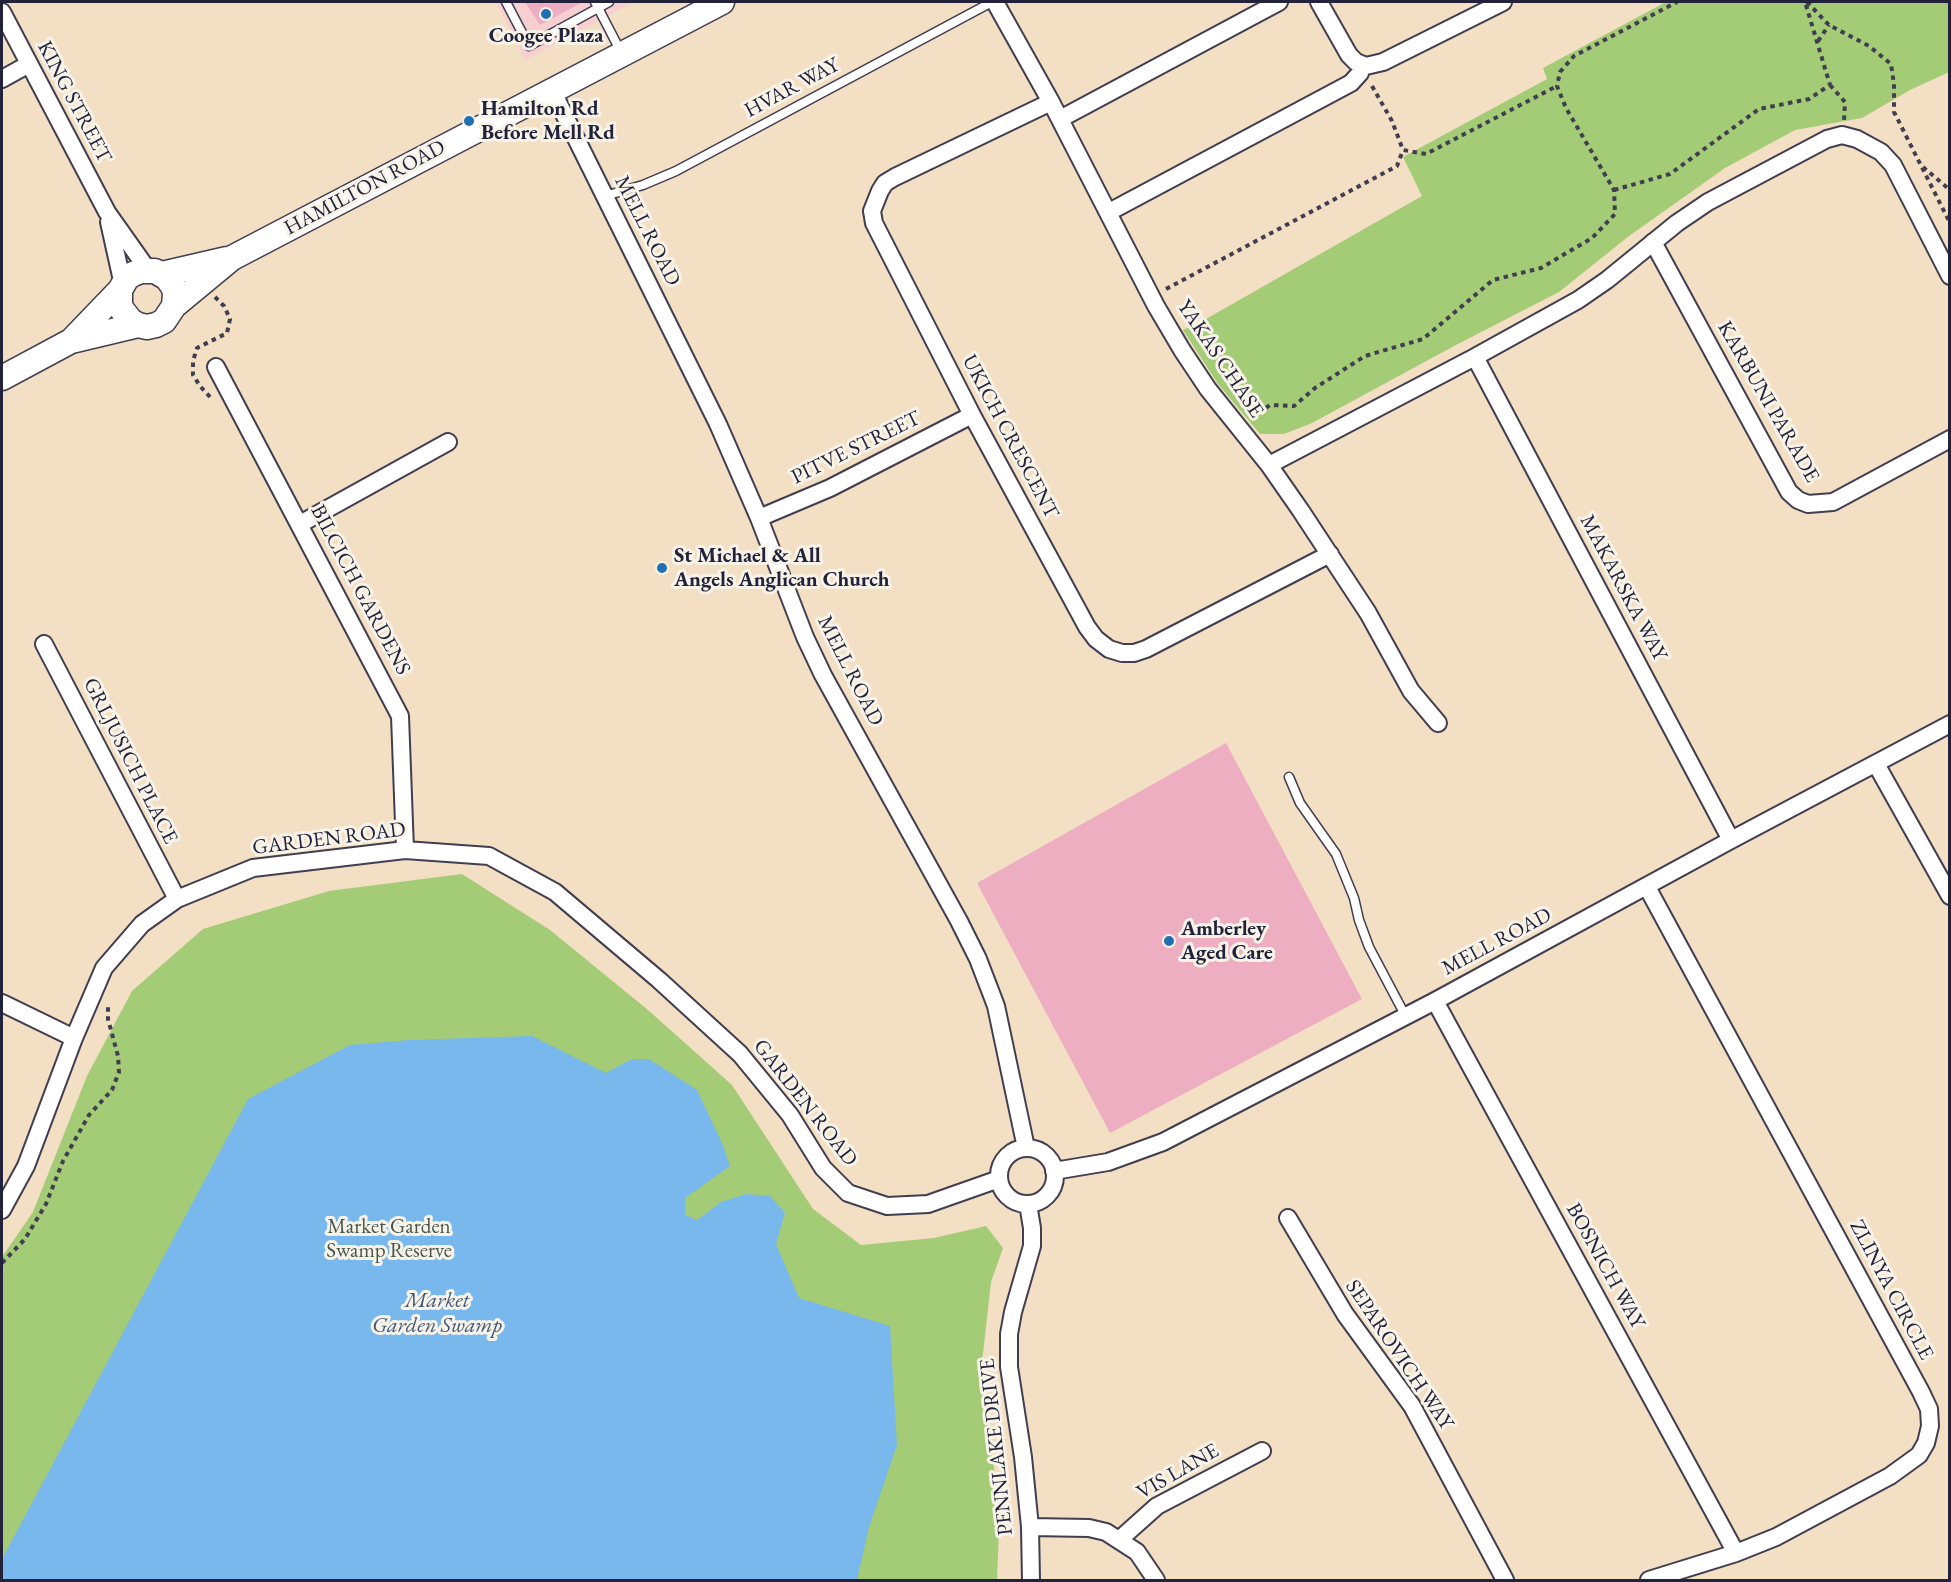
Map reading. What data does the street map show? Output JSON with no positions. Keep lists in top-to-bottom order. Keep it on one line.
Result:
{"streets":{"main road":["HAMILTON ROAD"],"street":["KING STREET","MELL ROAD","YAKAS CHASE","KARBUNI PARADE","UKICH CRESCENT","PITVE STREET","MAKARSKA WAY","BILCICH GARDENS","GRLJUSICH PLACE","GARDEN ROAD","BOSNICH WAY","ZLINYA CIRCLE","SEPAROVICH WAY","PENNLAKE DRIVE","VIS LANE"],"lane":["HVAR WAY"]},"crossings":[["HVAR WAY","MELL ROAD"],["HVAR WAY","YAKAS CHASE"],["KING STREET","HAMILTON ROAD"],["HAMILTON ROAD","MELL ROAD"],["MELL ROAD","PITVE STREET"],["MELL ROAD","MAKARSKA WAY"],["MELL ROAD","GARDEN ROAD"],["MELL ROAD","BOSNICH WAY"],["MELL ROAD","ZLINYA CIRCLE"],["MELL ROAD","PENNLAKE DRIVE"],["YAKAS CHASE","UKICH CRESCENT"],["UKICH CRESCENT","PITVE STREET"],["BILCICH GARDENS","GARDEN ROAD"],["GRLJUSICH PLACE","GARDEN ROAD"],["GARDEN ROAD","PENNLAKE DRIVE"],["BOSNICH WAY","ZLINYA CIRCLE"]],"water":["Market Garden Swamp"],"parks":["Market Garden Swamp Reserve"],"places":["Coogee Plaza","Hamilton Rd Before Mell Rd","St Michael & All Angels Anglican Church","Amberley Aged Care"]}
